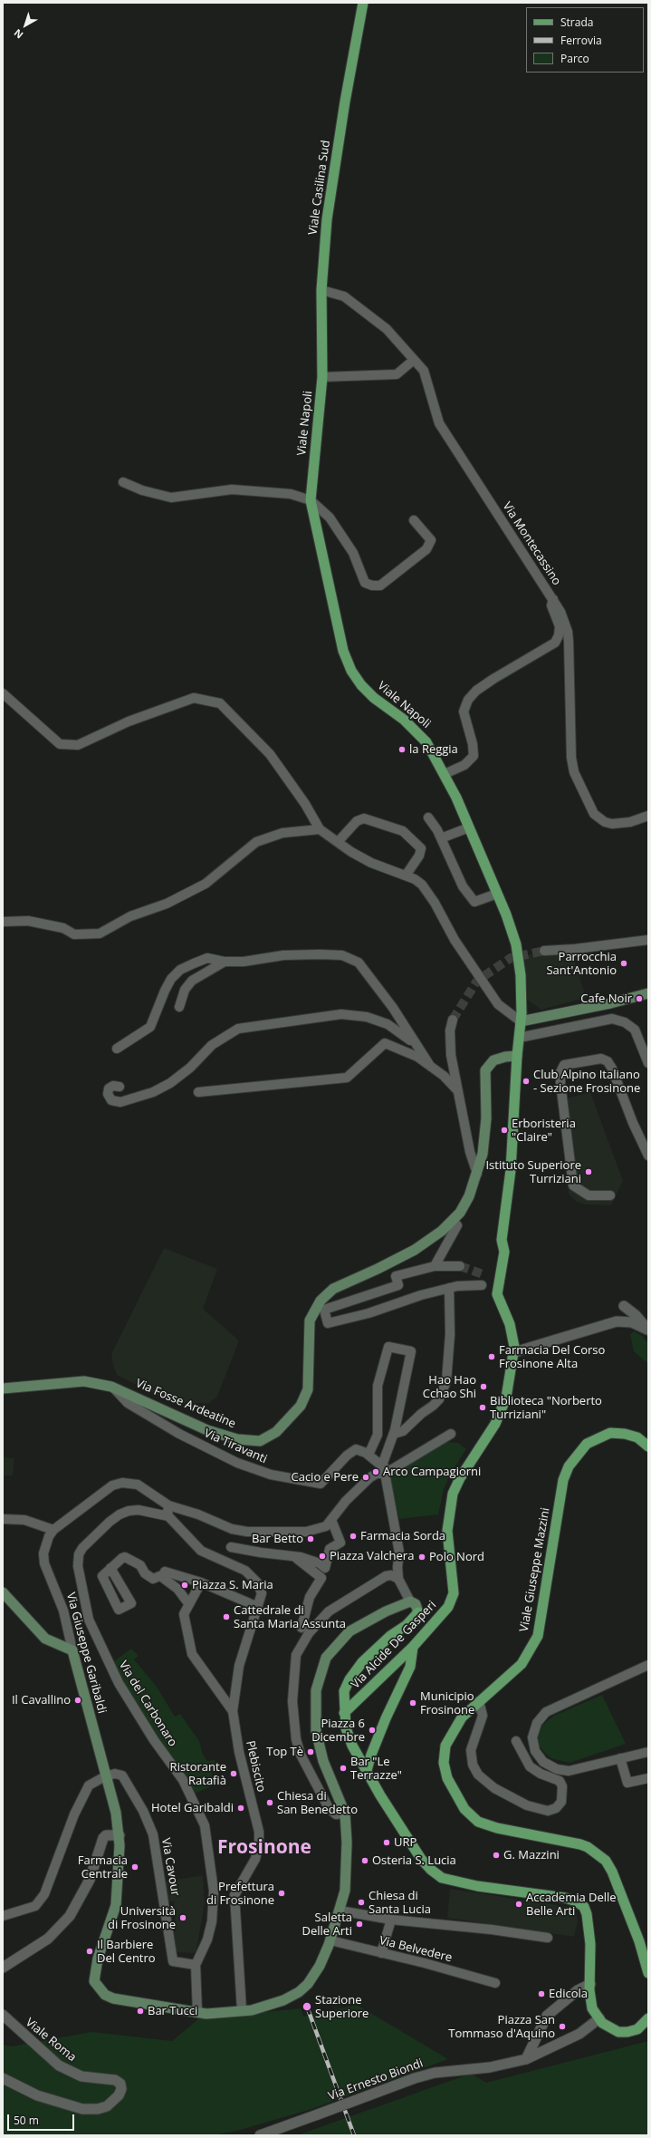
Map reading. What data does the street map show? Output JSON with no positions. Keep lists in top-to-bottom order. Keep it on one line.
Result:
{"streets":{"main road":["Viale Casilina Sud","Viale Napoli","Via Fosse Ardeatine","Viale Giuseppe Mazzini","Via Alcide De Gasperi","Via Giuseppe Garibaldi"],"street":["Via Montecassino","Via Tiravanti","Via del Carbonaro","Plebiscito","Via Cavour","Via Belvedere","Viale Roma","Via Ernesto Biondi"]},"crossings":[["Viale Casilina Sud","Viale Napoli"],["Viale Casilina Sud","Via Montecassino"],["Viale Napoli","Via Fosse Ardeatine"],["Viale Napoli","Via Alcide De Gasperi"],["Via Fosse Ardeatine","Via Tiravanti"],["Via Fosse Ardeatine","Via Alcide De Gasperi"],["Via Giuseppe Garibaldi","Via Cavour"],["Via del Carbonaro","Plebiscito"],["Via del Carbonaro","Via Cavour"]],"districts":["Frosinone"],"places":["la Reggia","Parrocchia Sant'Antonio","Cafe Noir","Club Alpino Italiano - Sezione Frosinone","Erboristeria \"Claire\"","Istituto Superiore Turriziani","Farmacia Del Corso Frosinone Alta","Hao Hao Cchao Shi","Biblioteca \"Norberto Turriziani\"","Arco Campagiorni","Cacio e Pere","Farmacia Sorda","Bar Betto","Piazza Valchera","Polo Nord","Piazza S. Maria","Cattedrale di Santa Maria Assunta","Il Cavallino","Municipio Frosinone","Piazza 6 Dicembre","Top Tè","Bar \"Le Terrazze\"","Ristorante Ratafià","Chiesa di San Benedetto","Hotel Garibaldi","URP","G. Mazzini","Osteria S. Lucia","Farmacia Centrale","Prefettura di Frosinone","Chiesa di Santa Lucia","Accademia Delle Belle Arti","Università di Frosinone","Saletta Delle Arti","Il Barbiere Del Centro","Edicola","Stazione Superiore","Bar Tucci","Piazza San Tommaso d'Aquino"],"legend":["Strada","Ferrovia","Parco"],"scale_bar":"50 m","north":"bottom left"}
